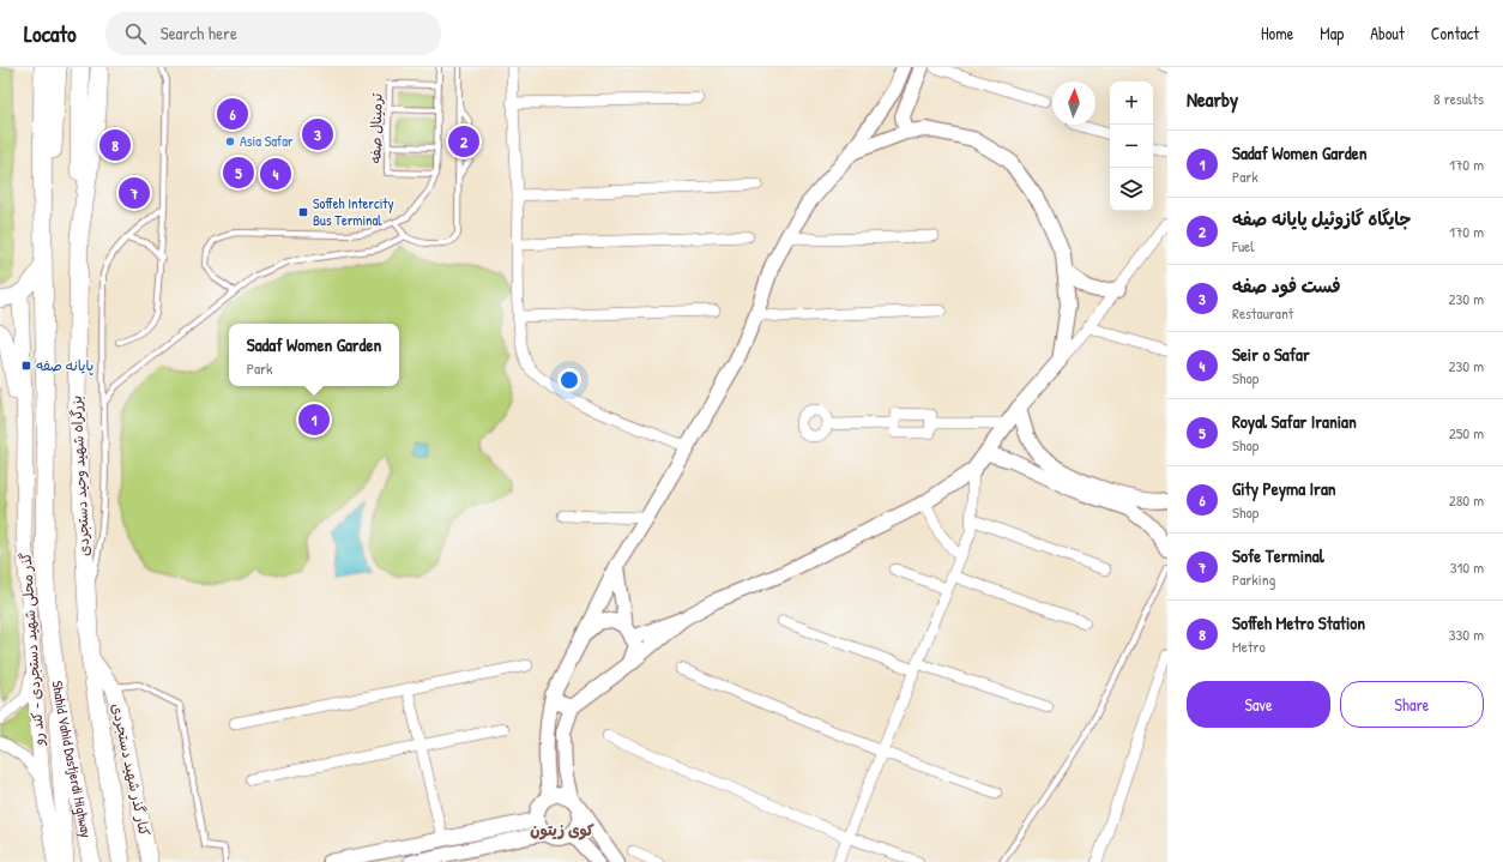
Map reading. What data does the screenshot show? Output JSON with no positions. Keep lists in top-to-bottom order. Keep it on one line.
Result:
{"streets":{"highway":["بزرگراه شهید وحید دستجردی","Shahid Vahid Dastjerdi Highway"],"main road":["گذر محلی شهید دستجردی - کند رو","کنار گذر شهید دستجردی"],"lane":["ترمینال صفه"]},"crossings":[["بزرگراه شهید وحید دستجردی","کنار گذر شهید دستجردی"]],"districts":["کوی زیتون"],"places":{"other":["Asia Safar"],"transit":["Soffeh Intercity Bus Terminal","پایانه صفه"]},"north":"top","page":{"header":"Locato","search":"Search here","nav":["Home","Map","About","Contact"],"heading":["Nearby","8 results"],"map_buttons":["+","−"],"pins":["6","3","2","8","5","4","7","1"],"list":[{"mark":"1","name":"Sadaf Women Garden","note":"Park","value":"170 m"},{"mark":"2","name":"جایگاه گازوئیل پایانه صفه","note":"Fuel","value":"170 m"},{"mark":"3","name":"فست فود صفه","note":"Restaurant","value":"230 m"},{"mark":"4","name":"Seir o Safar","note":"Shop","value":"230 m"},{"mark":"5","name":"Royal Safar Iranian","note":"Shop","value":"250 m"},{"mark":"6","name":"Gity Peyma Iran","note":"Shop","value":"280 m"},{"mark":"7","name":"Sofe Terminal","note":"Parking","value":"310 m"},{"mark":"8","name":"Soffeh Metro Station","note":"Metro","value":"330 m"}],"popup":["Sadaf Women Garden","Park"],"buttons":["Save","Share"]}}
